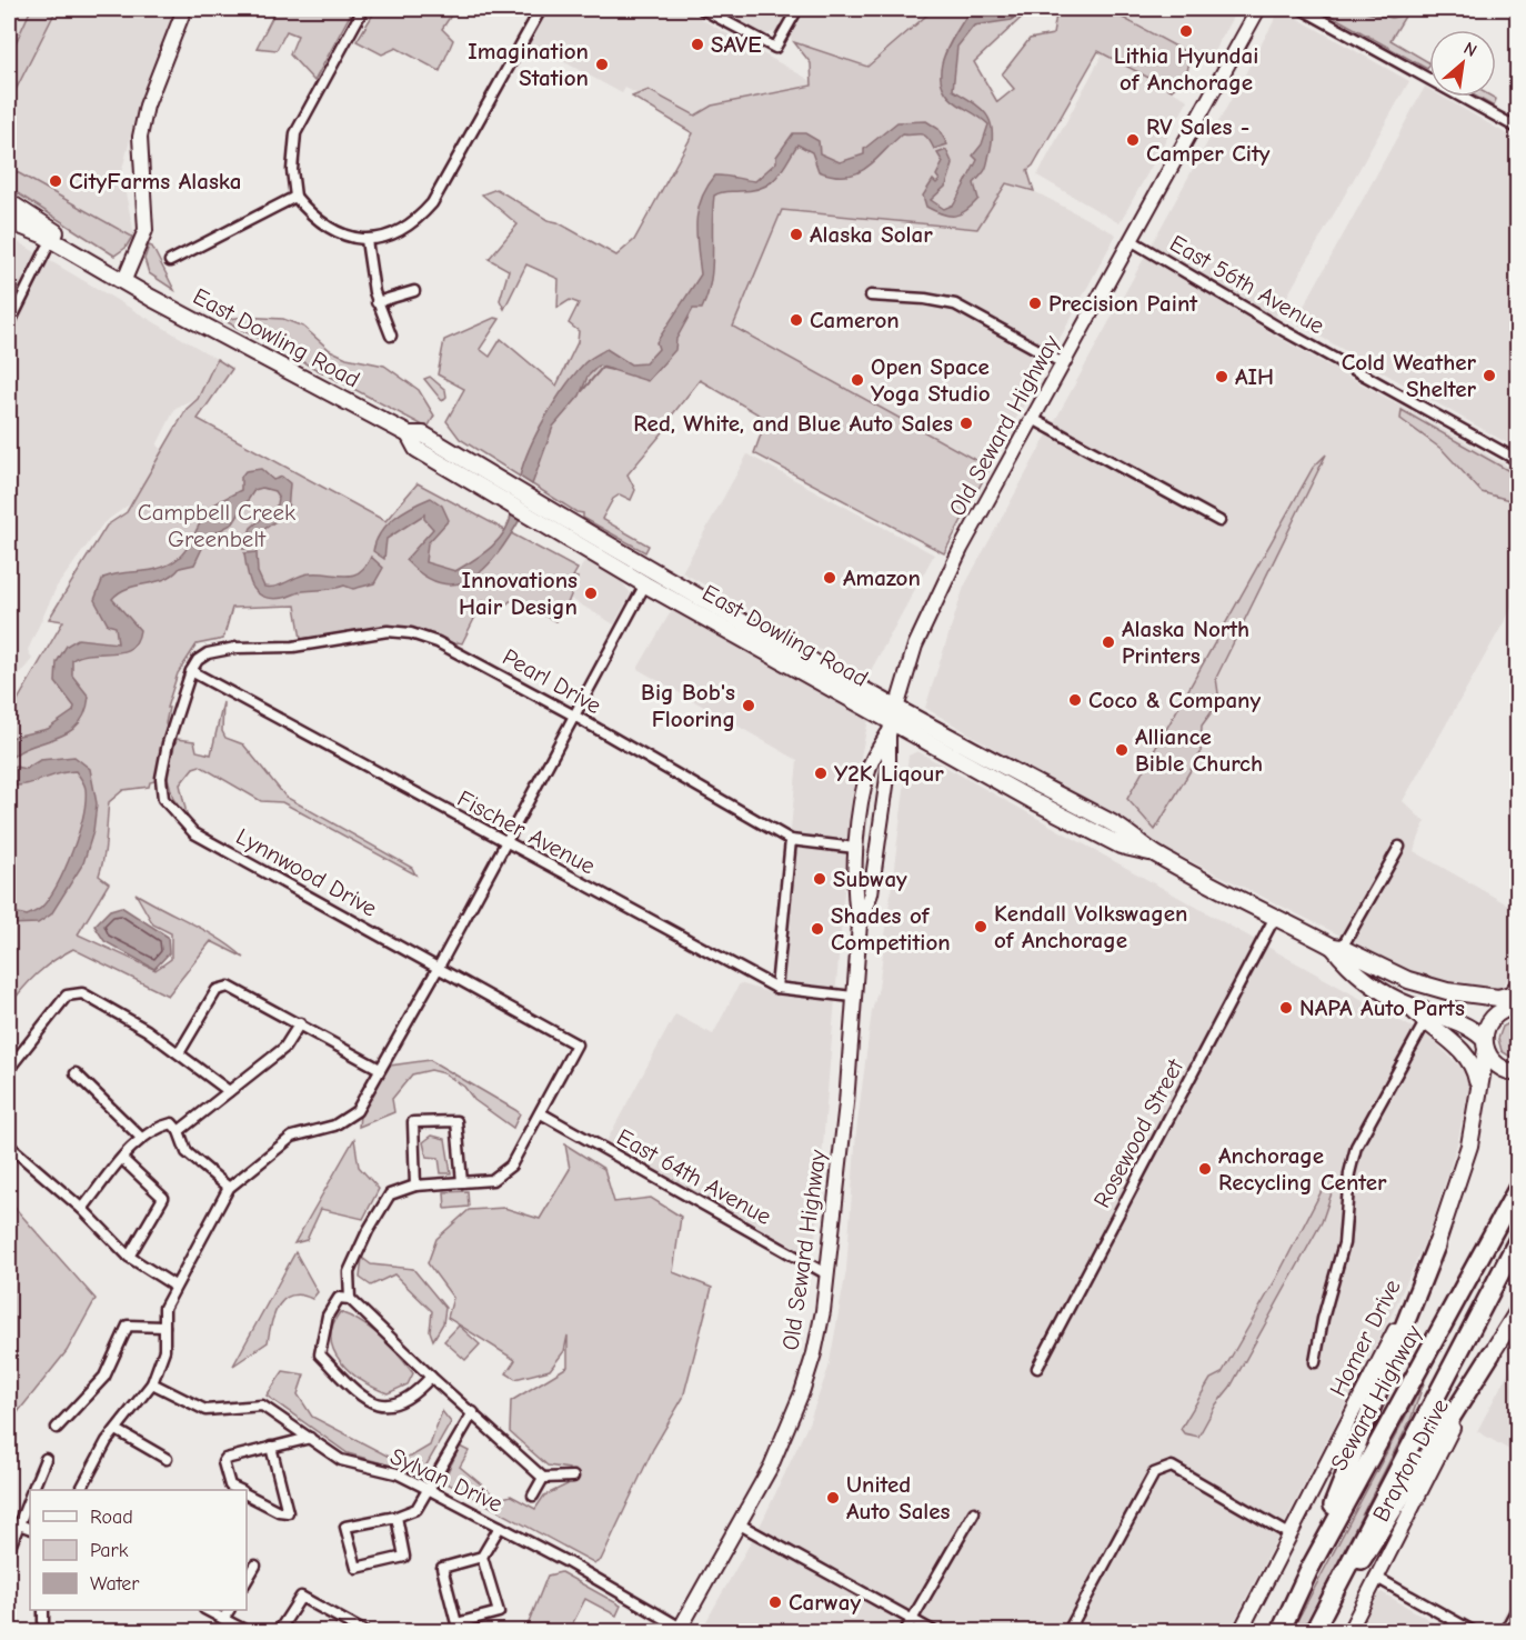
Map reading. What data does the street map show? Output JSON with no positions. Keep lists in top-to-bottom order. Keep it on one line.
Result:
{"streets":{"highway":["Seward Highway"],"main road":["East Dowling Road","Old Seward Highway","Homer Drive","Brayton Drive"],"street":["East 56th Avenue","Pearl Drive","Fischer Avenue","Lynnwood Drive","Rosewood Street","East 64th Avenue","Sylvan Drive"]},"crossings":[["East 56th Avenue","Old Seward Highway"],["East Dowling Road","Old Seward Highway"],["East Dowling Road","Rosewood Street"],["East Dowling Road","Homer Drive"],["Old Seward Highway","Pearl Drive"],["Old Seward Highway","Fischer Avenue"],["Old Seward Highway","East 64th Avenue"],["Old Seward Highway","Sylvan Drive"],["Pearl Drive","Lynnwood Drive"],["Fischer Avenue","Lynnwood Drive"],["Lynnwood Drive","East 64th Avenue"]],"parks":["Campbell Creek Greenbelt"],"places":["Lithia Hyundai of Anchorage","SAVE","Imagination Station","RV Sales - Camper City","CityFarms Alaska","Alaska Solar","Precision Paint","Cameron","Cold Weather Shelter","AIH","Open Space Yoga Studio","Red, White, and Blue Auto Sales","Amazon","Innovations Hair Design","Alaska North Printers","Coco & Company","Big Bob's Flooring","Alliance Bible Church","Y2K Liqour","Subway","Kendall Volkswagen of Anchorage","Shades of Competition","NAPA Auto Parts","Anchorage Recycling Center","United Auto Sales","Carway"],"legend":["Road","Park","Water"],"north":"top right"}
